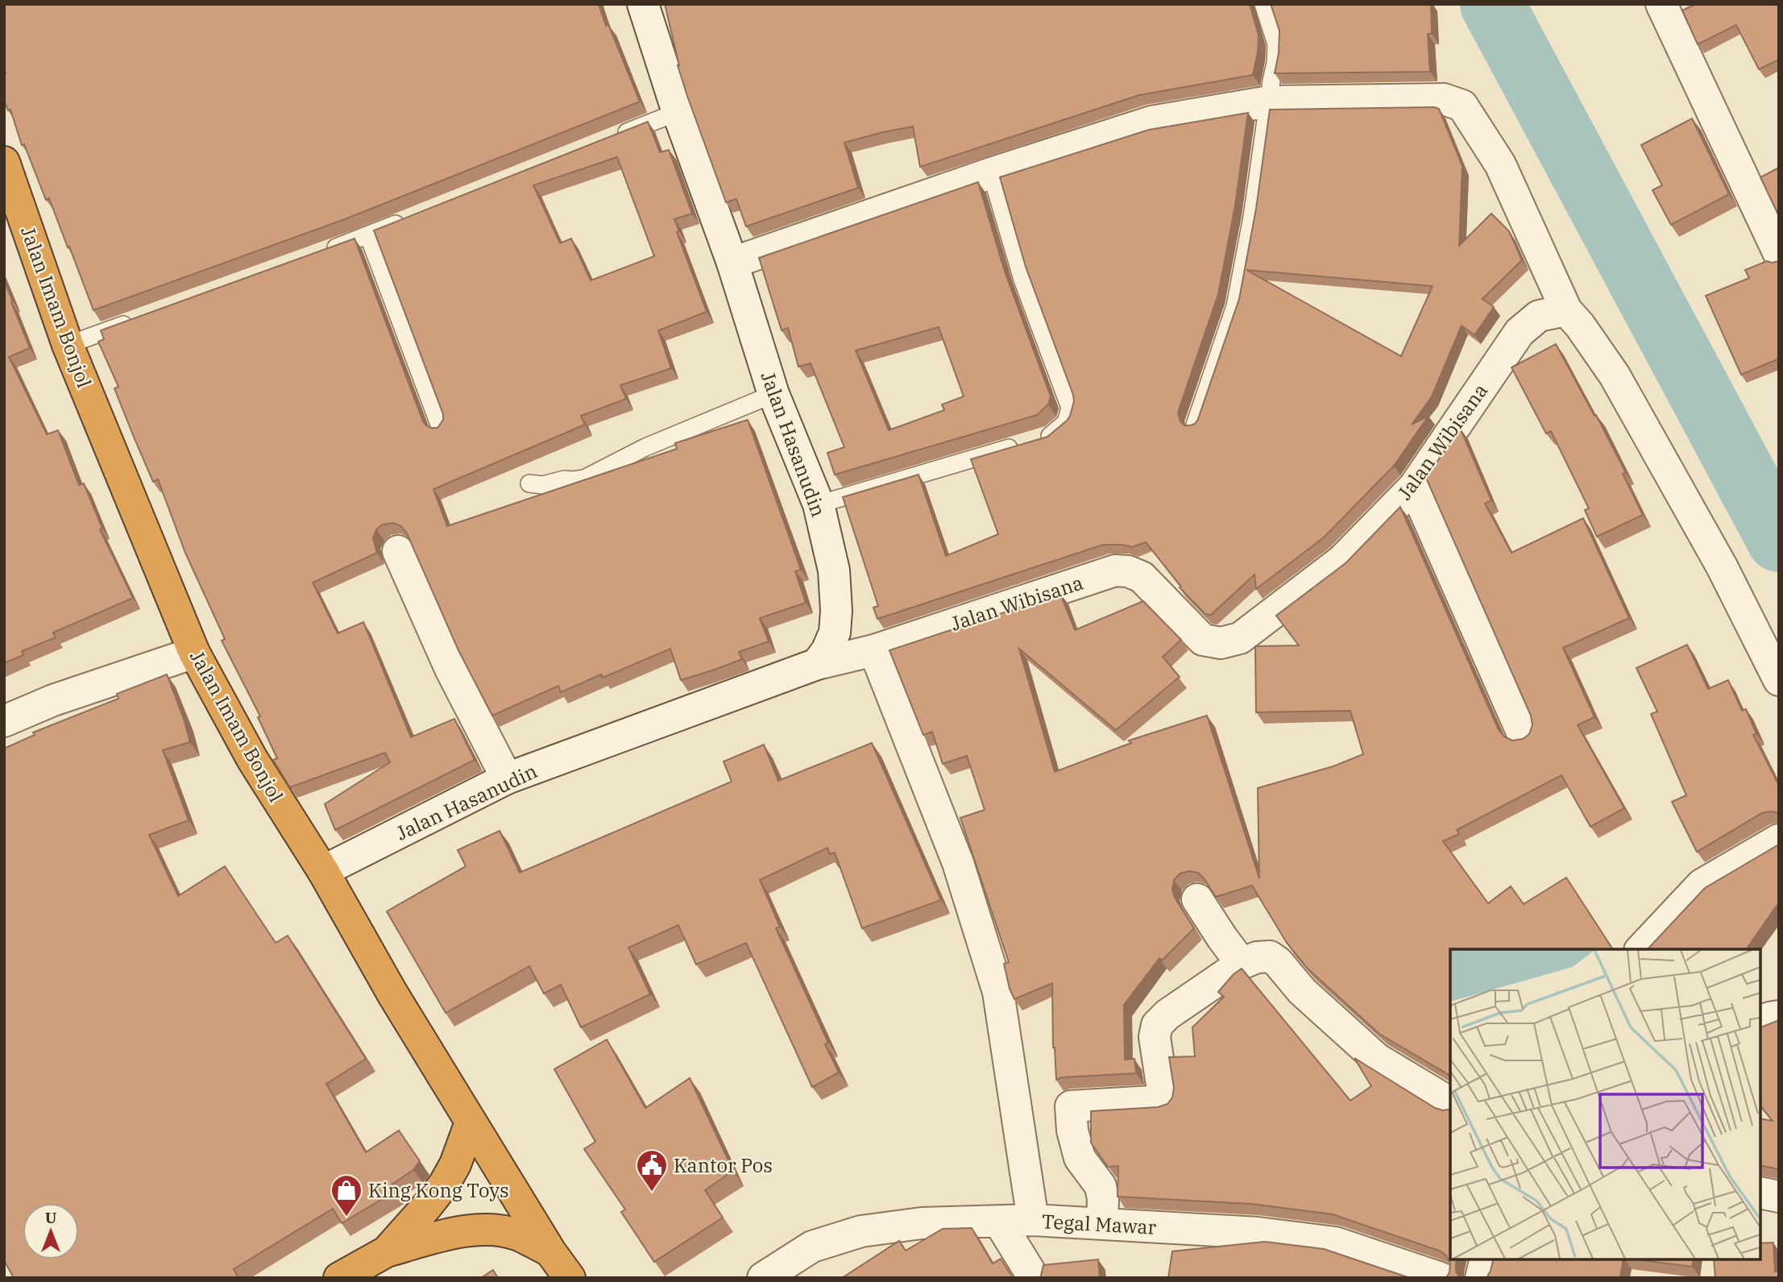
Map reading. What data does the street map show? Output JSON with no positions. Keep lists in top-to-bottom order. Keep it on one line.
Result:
{"streets":{"highway":["Jalan Imam Bonjol"],"street":["Jalan Wibisana","Jalan Hasanudin","Tegal Mawar"]},"crossings":[["Jalan Imam Bonjol","Jalan Hasanudin"],["Jalan Wibisana","Jalan Hasanudin"]],"places":{"public building":["Kantor Pos"],"shop":["King Kong Toys"]},"north":"top"}
